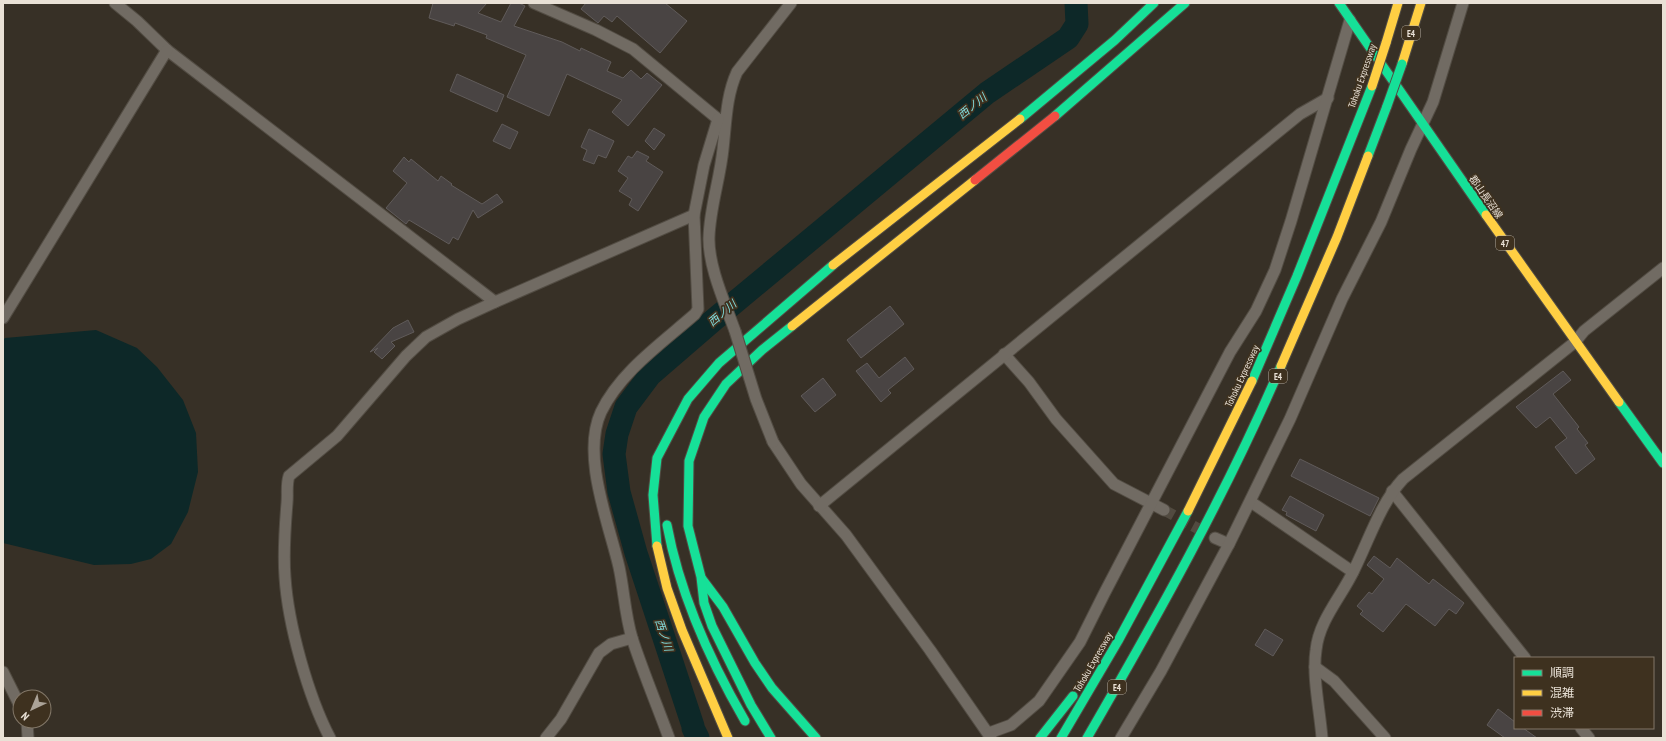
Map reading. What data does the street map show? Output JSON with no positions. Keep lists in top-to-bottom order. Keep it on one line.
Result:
{"streets":{"main road":["E4","Tohoku Expressway","郡山長沼線","47"]},"water":["西ノ川"],"legend":["順調","混雑","渋滞"],"north":"bottom left"}
